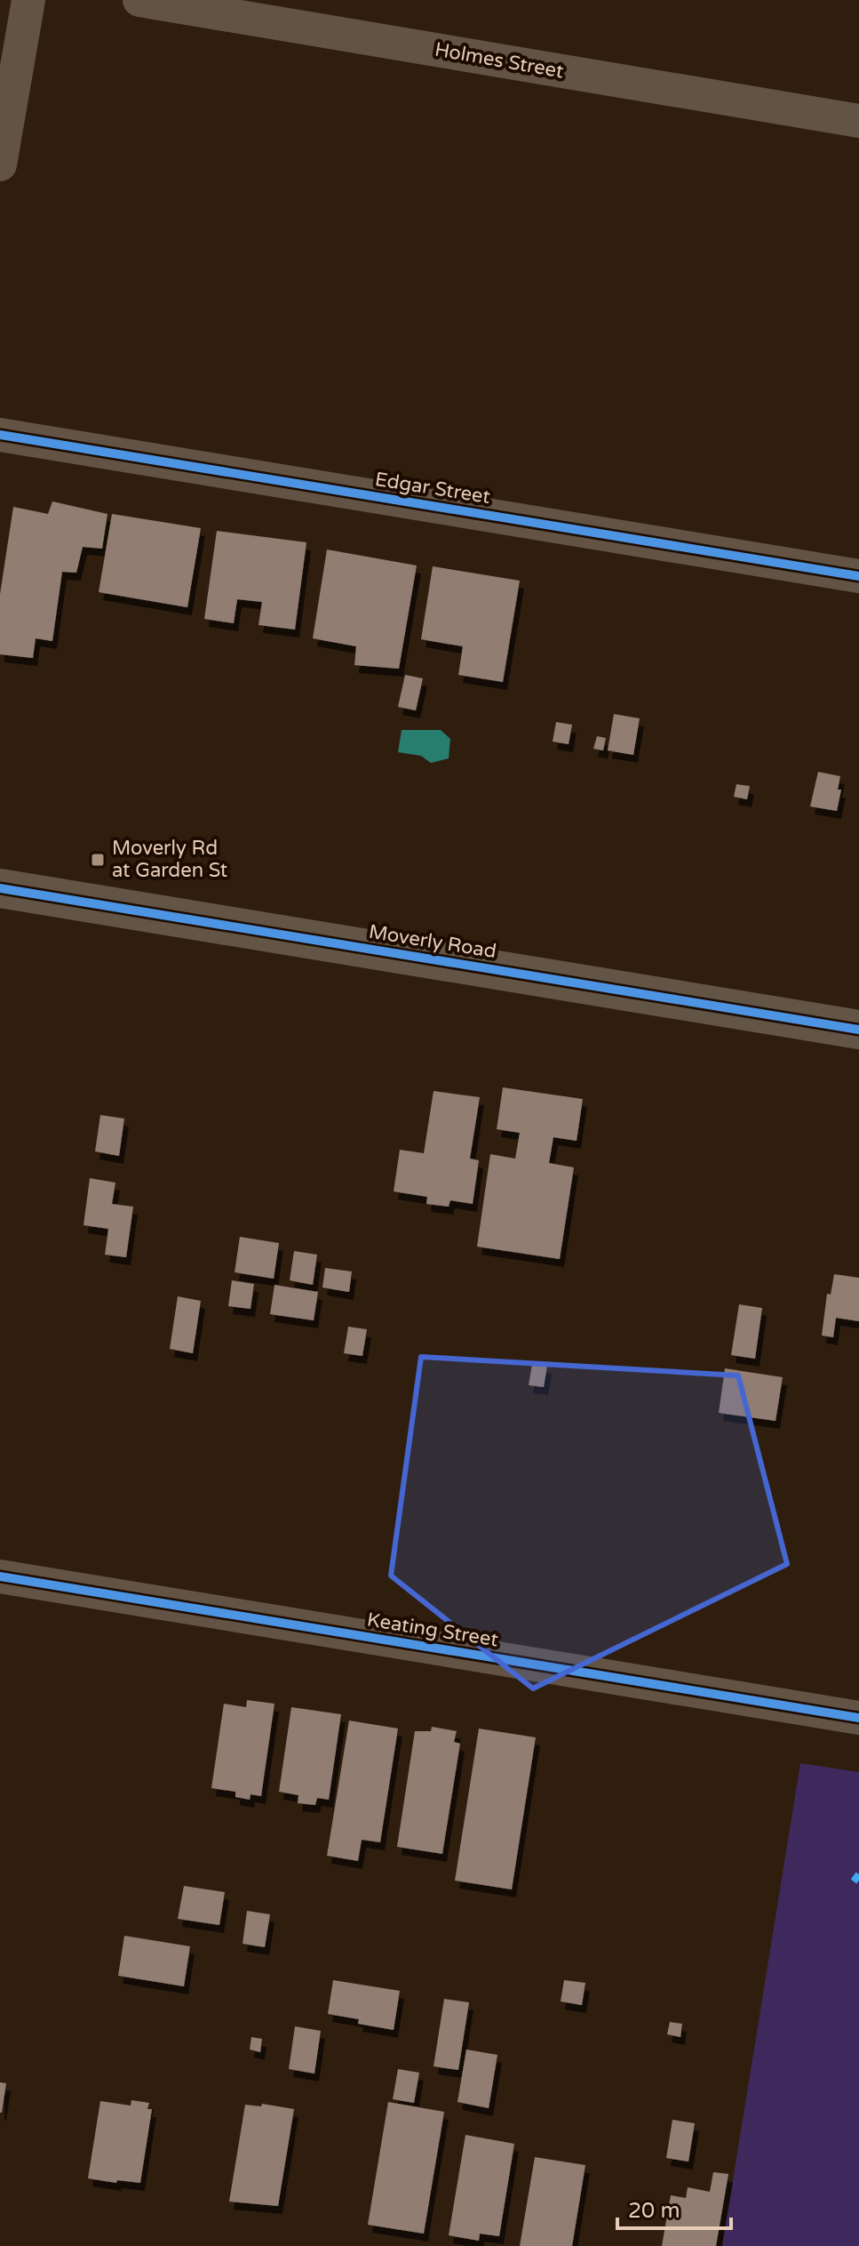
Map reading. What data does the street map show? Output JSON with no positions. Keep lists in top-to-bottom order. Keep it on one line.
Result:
{"streets":{"street":["Holmes Street","Edgar Street","Moverly Road","Keating Street"]},"places":{"transit":["Moverly Rd at Garden St"]},"scale_bar":"20 m"}
